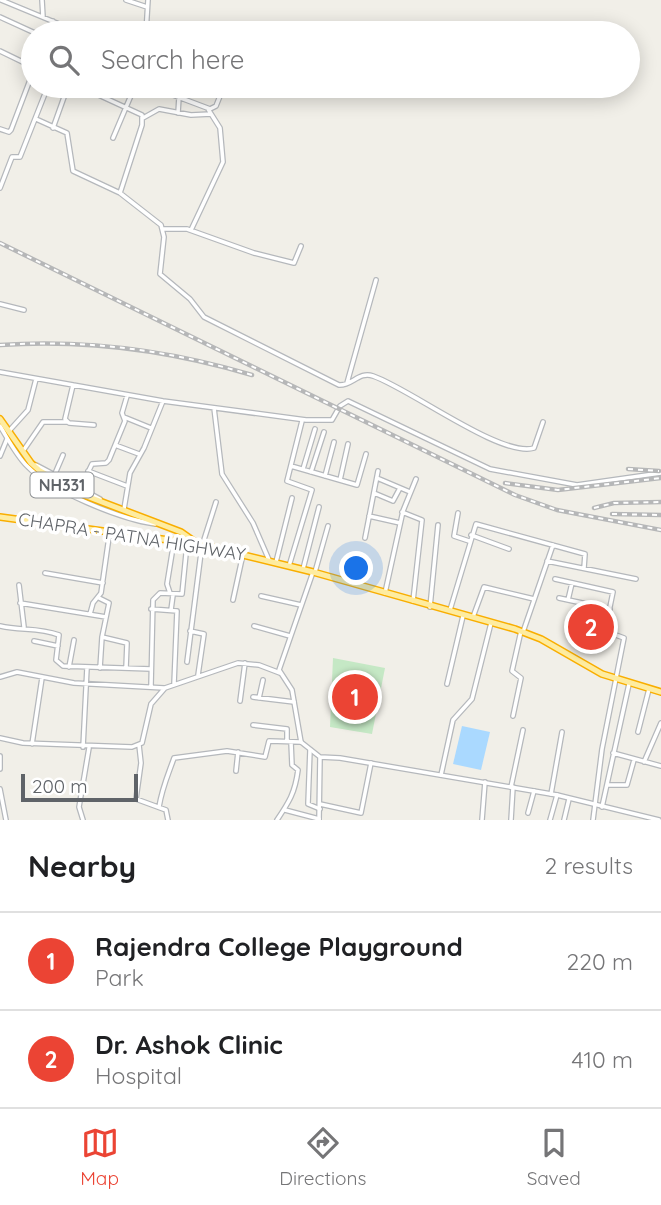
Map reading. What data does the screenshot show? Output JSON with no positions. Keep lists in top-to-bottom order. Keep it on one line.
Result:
{"streets":{"highway":["NH331","CHAPRA - PATNA HIGHWAY"]},"crossings":[["NH331","CHAPRA - PATNA HIGHWAY"]],"scale_bar":"200 m","page":{"search":"Search here","pins":["2","1"],"scale":"200 m","heading":["Nearby","2 results"],"list":[{"mark":"1","name":"Rajendra College Playground","note":"Park","value":"220 m"},{"mark":"2","name":"Dr. Ashok Clinic","note":"Hospital","value":"410 m"}],"nav":["Map","Directions","Saved"]}}
